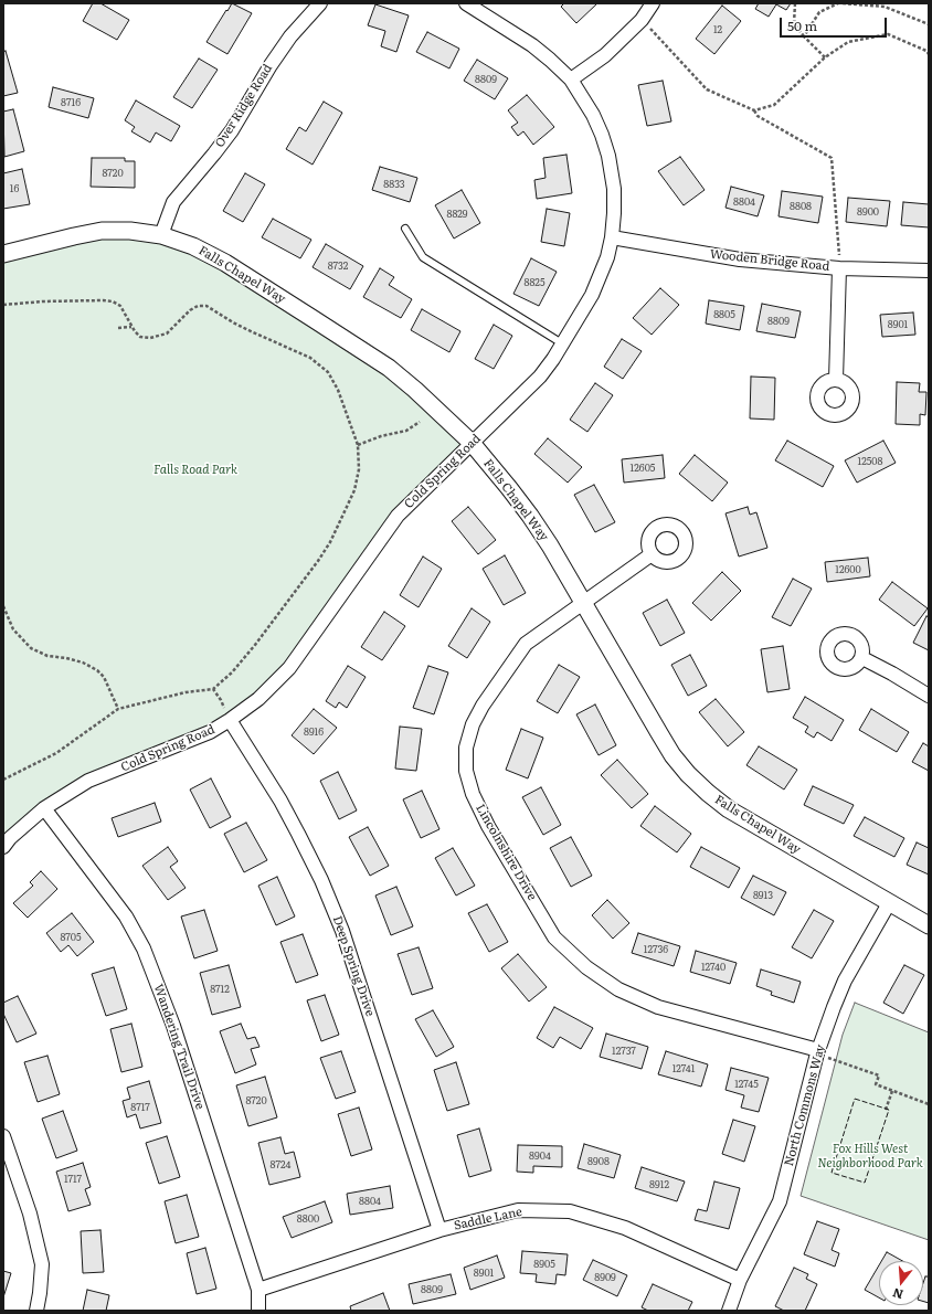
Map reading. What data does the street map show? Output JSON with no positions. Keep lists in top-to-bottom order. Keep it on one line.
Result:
{"streets":{"street":["Over Ridge Road","Wooden Bridge Road","Falls Chapel Way","Cold Spring Road","Lincolnshire Drive","Deep Spring Drive","Wandering Trail Drive","North Commons Way","Saddle Lane"]},"crossings":[["Over Ridge Road","Falls Chapel Way"],["Wooden Bridge Road","Cold Spring Road"],["Falls Chapel Way","Cold Spring Road"],["Falls Chapel Way","Lincolnshire Drive"],["Falls Chapel Way","North Commons Way"],["Cold Spring Road","Deep Spring Drive"],["Cold Spring Road","Wandering Trail Drive"],["Lincolnshire Drive","North Commons Way"],["Deep Spring Drive","Saddle Lane"],["Wandering Trail Drive","Saddle Lane"],["North Commons Way","Saddle Lane"]],"parks":["Falls Road Park","Fox Hills West Neighborhood Park"],"house_numbers":["12","8809","8716","8720","8833","16","8804","8808","8900","8829","8732","8825","8805","8809","8901","12508","12605","12600","8916","8913","8705","12736","12740","8712","12737","12741","12745","8720","8717","8904","8908","8724","1717","8912","8804","8800","8905","8901","8909","8809"],"scale_bar":"50 m","north":"bottom"}
